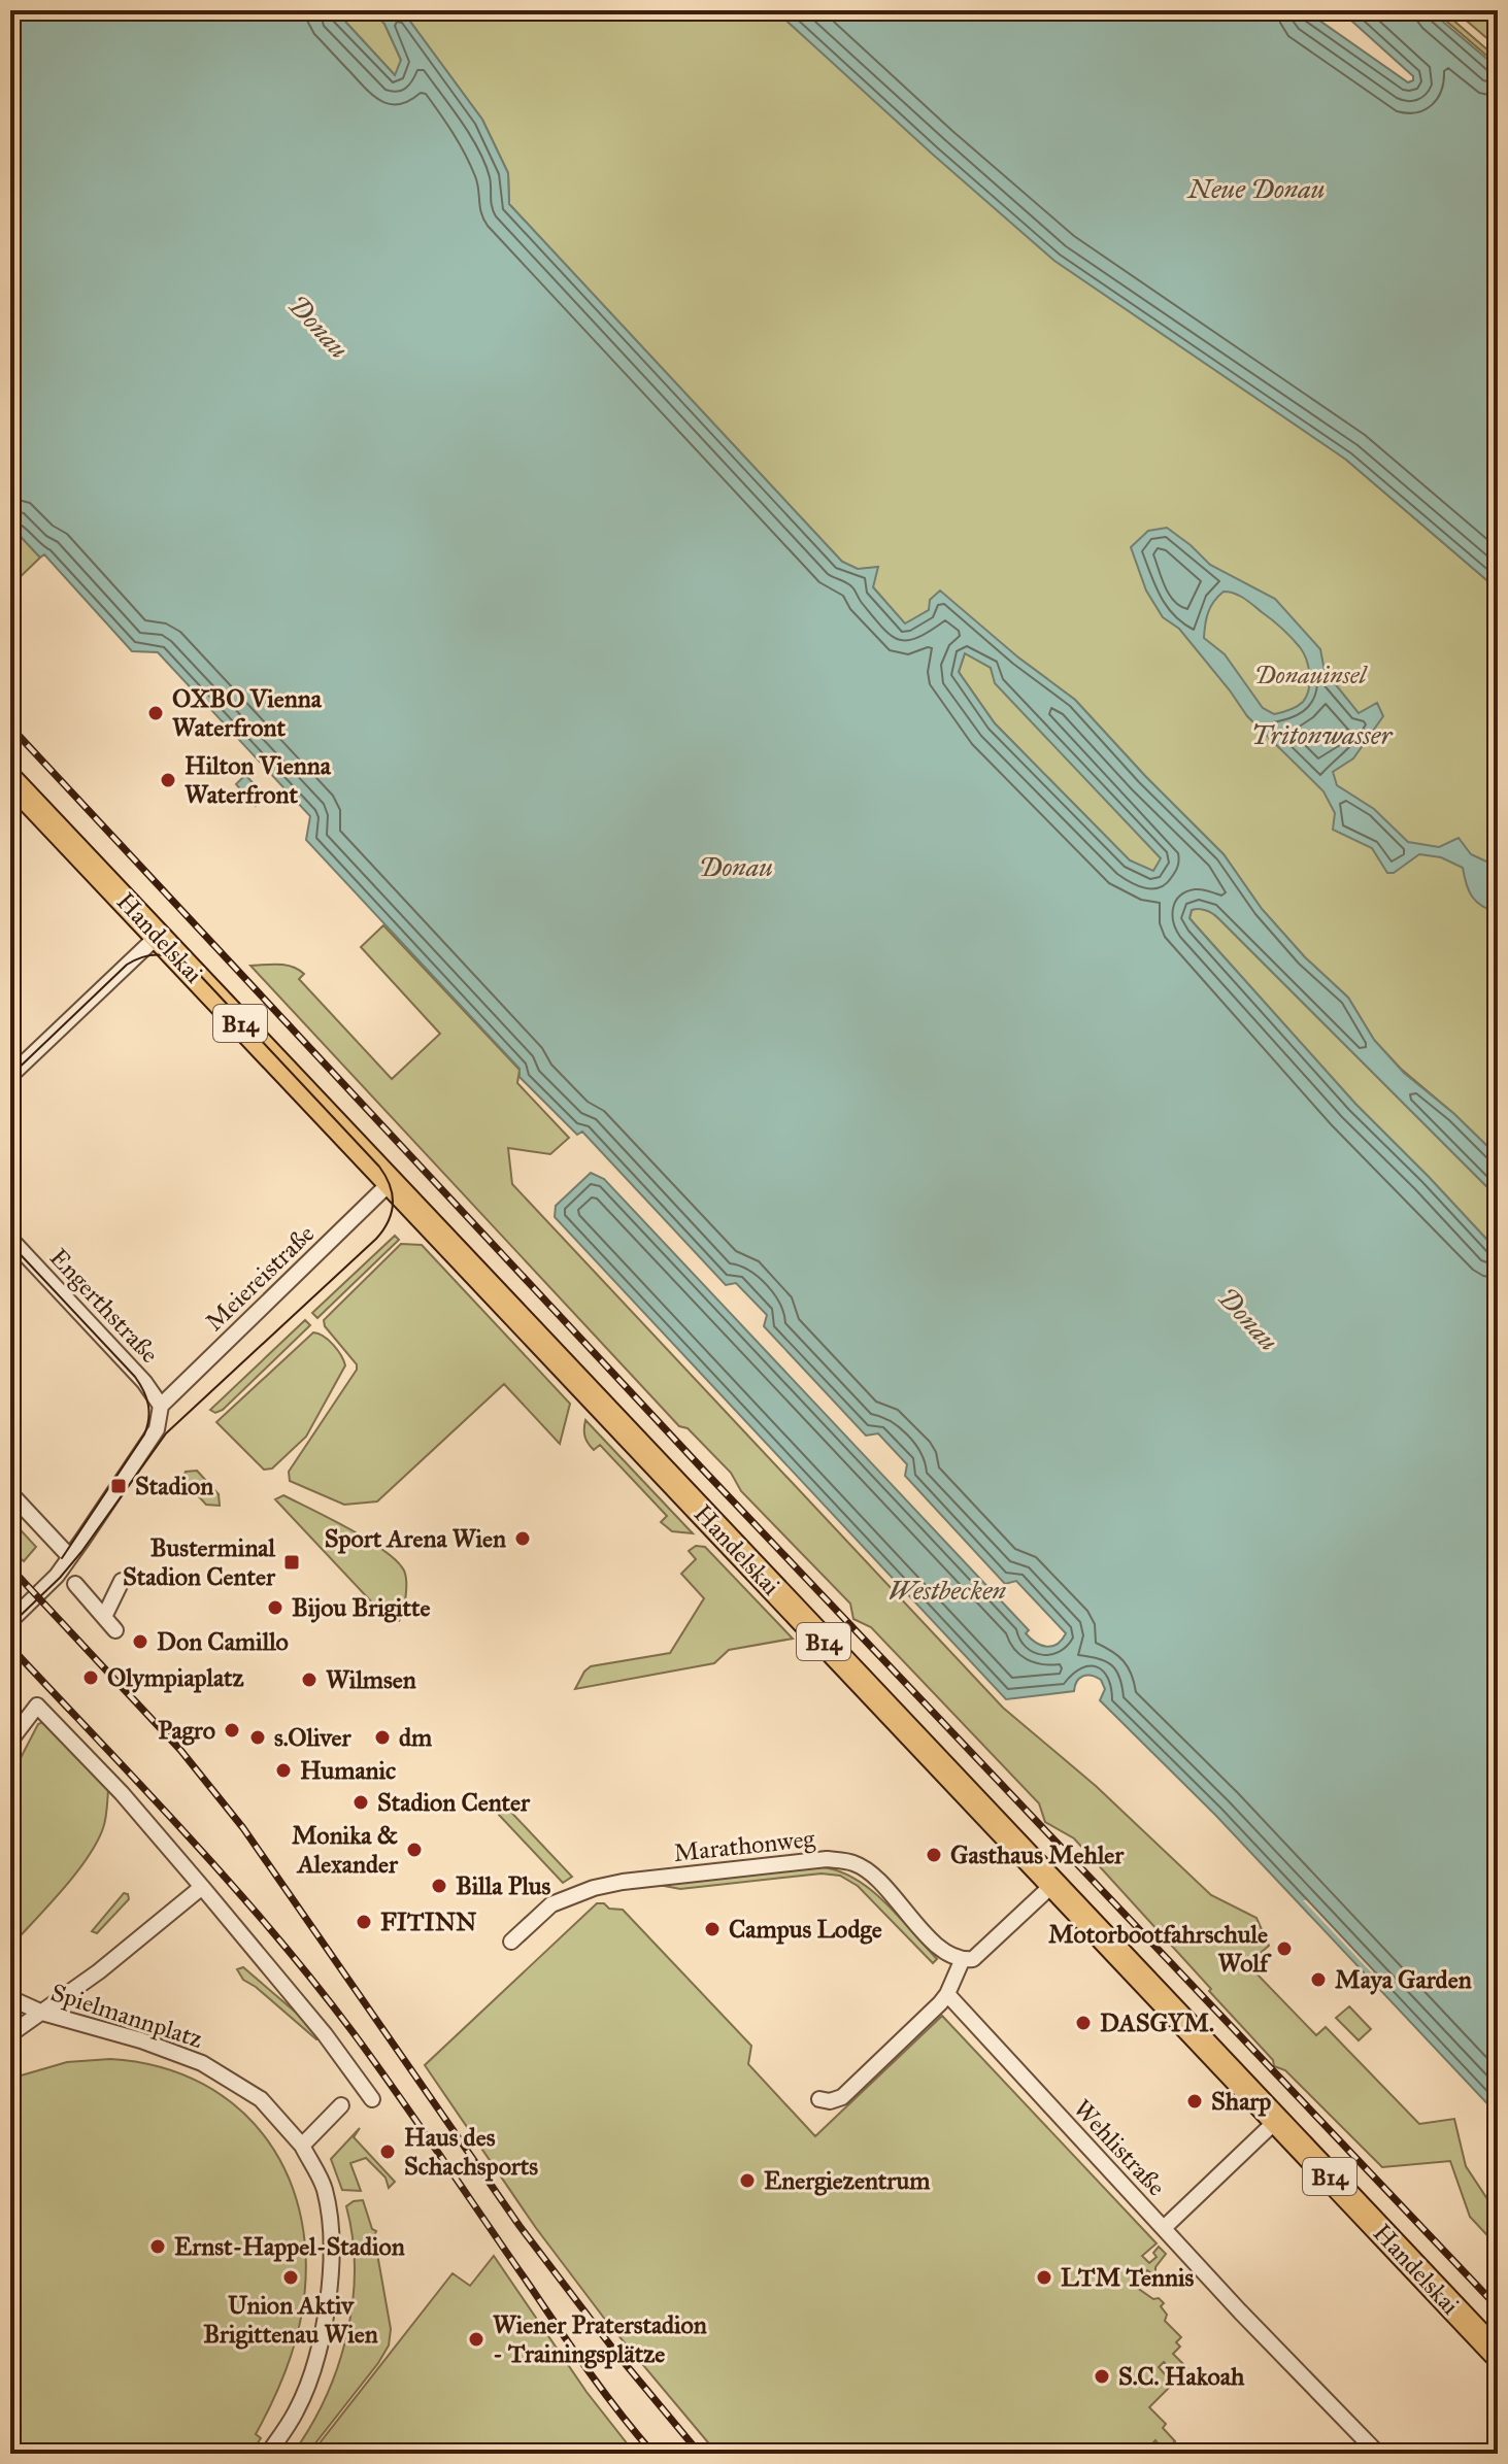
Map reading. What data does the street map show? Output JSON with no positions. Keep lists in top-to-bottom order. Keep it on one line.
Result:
{"streets":{"main road":["Handelskai","B14"],"street":["Meiereistraße","Engerthstraße","Marathonweg","Spielmannplatz","Wehlistraße"]},"crossings":[["Handelskai","Meiereistraße"],["Meiereistraße","Engerthstraße"]],"water":["Neue Donau","Donau","Tritonwasser","Westbecken"],"parks":["Donauinsel"],"places":{"other":["OXBO Vienna Waterfront","Hilton Vienna Waterfront","Sport Arena Wien","Bijou Brigitte","Don Camillo","Olympiaplatz","Wilmsen","Pagro","s.Oliver","dm","Humanic","Stadion Center","Monika & Alexander","Gasthaus Mehler","Billa Plus","FITINN","Campus Lodge","Motorbootfahrschule Wolf","Maya Garden","DASGYM.","Sharp","Haus des Schachsports","Energiezentrum","Ernst-Happel-Stadion","Union Aktiv Brigittenau Wien","LTM Tennis","Wiener Praterstadion - Trainingsplätze","S.C. Hakoah"],"transit":["Stadion","Busterminal Stadion Center"]}}
